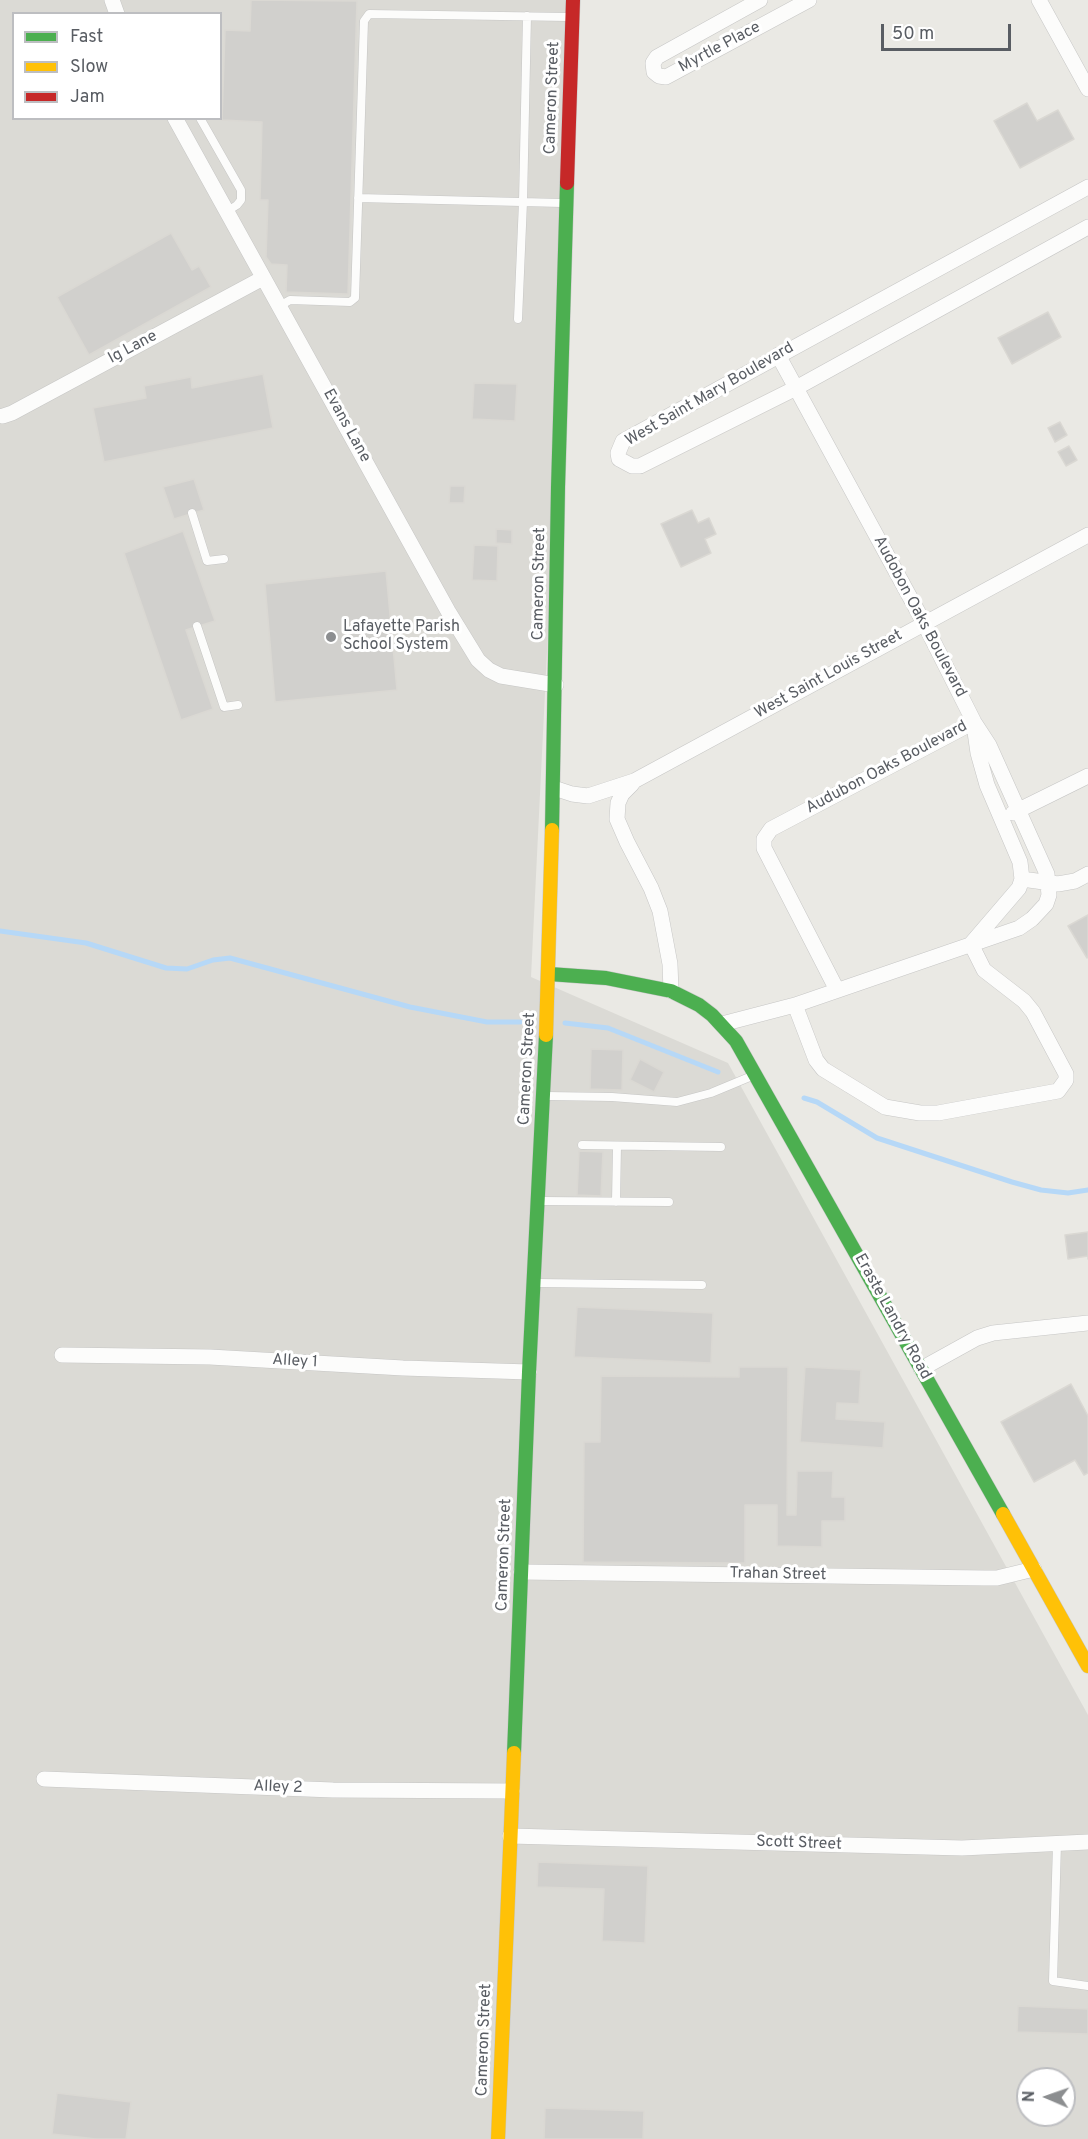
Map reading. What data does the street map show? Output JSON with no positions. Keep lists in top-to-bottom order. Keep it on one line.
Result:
{"streets":{"main road":["Cameron Street","Eraste Landry Road"],"street":["Myrtle Place","Ig Lane","West Saint Mary Boulevard","Evans Lane","Audobon Oaks Boulevard","West Saint Louis Street","Audubon Oaks Boulevard","Alley 1","Trahan Street","Alley 2","Scott Street"]},"crossings":[["Cameron Street","Evans Lane"],["Cameron Street","Eraste Landry Road"],["Cameron Street","Alley 1"],["Cameron Street","Trahan Street"],["Cameron Street","Alley 2"],["Cameron Street","Scott Street"],["Ig Lane","Evans Lane"],["West Saint Mary Boulevard","Audobon Oaks Boulevard"],["Audobon Oaks Boulevard","West Saint Louis Street"],["Audobon Oaks Boulevard","Audubon Oaks Boulevard"],["Eraste Landry Road","Trahan Street"]],"places":["Lafayette Parish School System"],"legend":["Fast","Slow","Jam"],"scale_bar":"50 m","north":"left"}
